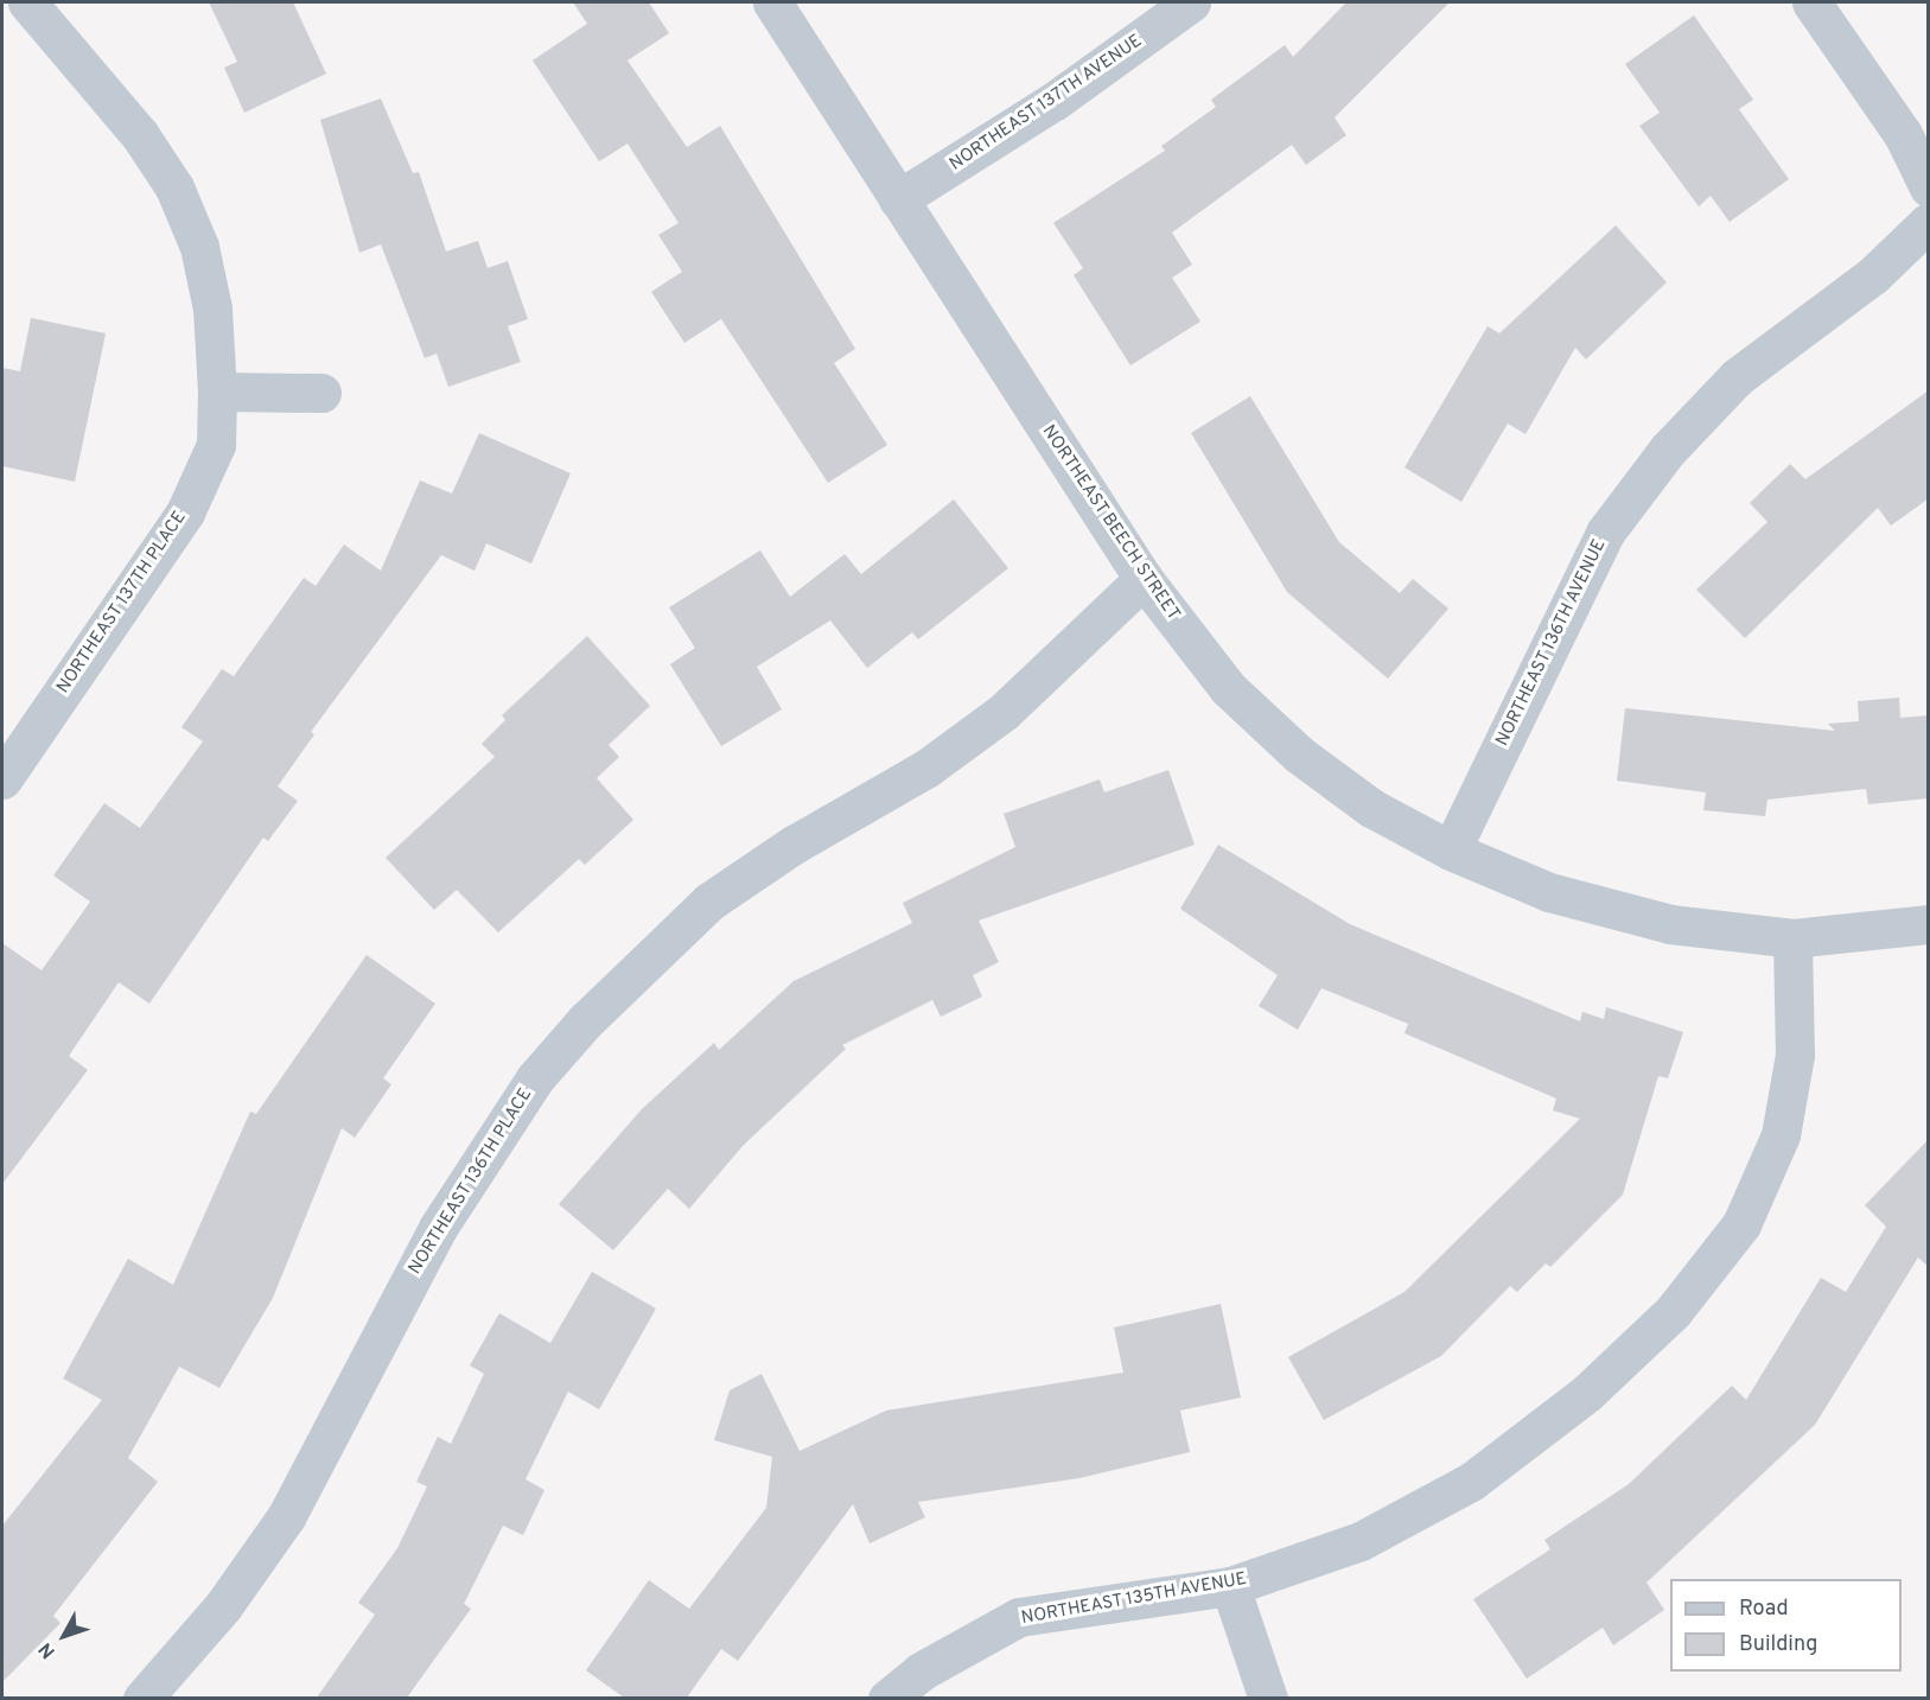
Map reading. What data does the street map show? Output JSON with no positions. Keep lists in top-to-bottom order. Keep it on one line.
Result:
{"streets":{"street":["NORTHEAST 137TH AVENUE","NORTHEAST BEECH STREET","NORTHEAST 137TH PLACE","NORTHEAST 136TH AVENUE","NORTHEAST 136TH PLACE","NORTHEAST 135TH AVENUE"]},"crossings":[["NORTHEAST 137TH AVENUE","NORTHEAST BEECH STREET"],["NORTHEAST BEECH STREET","NORTHEAST 136TH AVENUE"],["NORTHEAST BEECH STREET","NORTHEAST 136TH PLACE"],["NORTHEAST BEECH STREET","NORTHEAST 135TH AVENUE"]],"legend":["Road","Building"],"north":"bottom left"}
